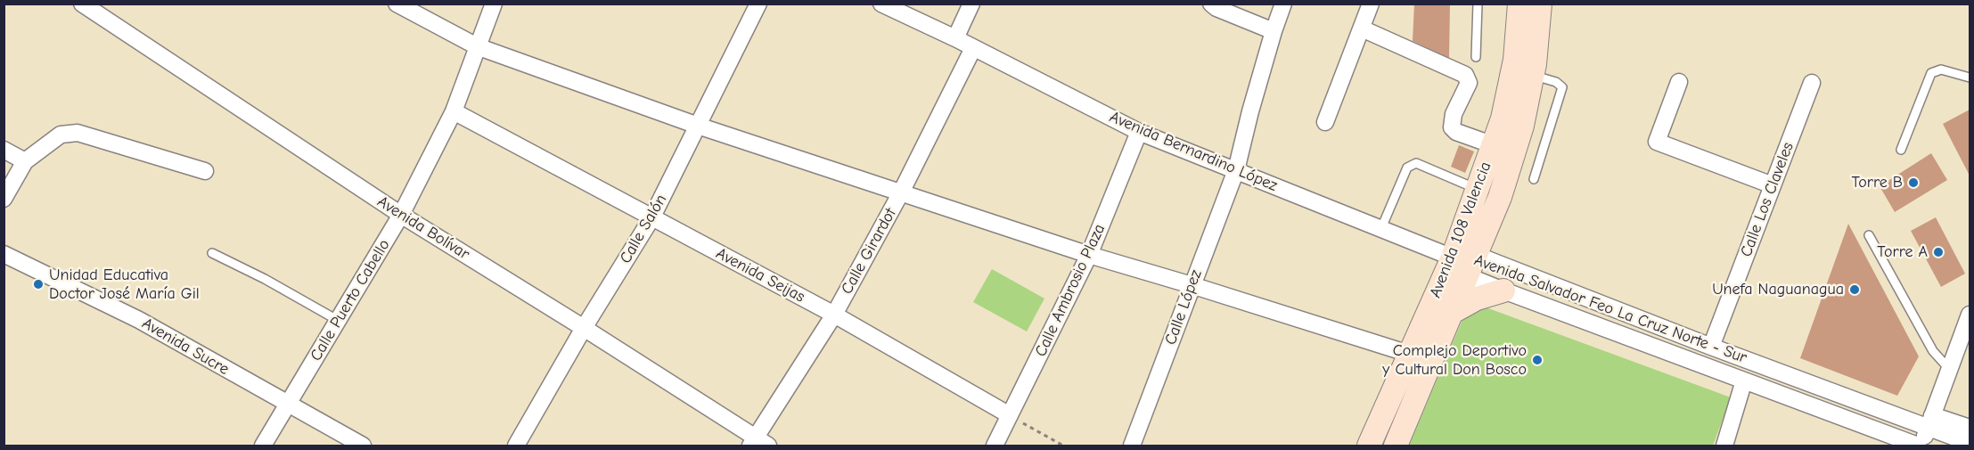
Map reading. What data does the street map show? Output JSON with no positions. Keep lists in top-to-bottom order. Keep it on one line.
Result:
{"streets":{"street":["Avenida Bernardino López","Calle Los Claveles","Avenida Bolívar","Calle Salón","Avenida 108 Valencia","Calle Girardot","Avenida Seijas","Calle Ambrosio Plaza","Calle Puerto Cabello","Calle López","Avenida Salvador Feo La Cruz Norte - Sur","Avenida Sucre"]},"crossings":[["Avenida Bernardino López","Avenida 108 Valencia"],["Avenida Bernardino López","Calle Girardot"],["Avenida Bernardino López","Calle Ambrosio Plaza"],["Avenida Bernardino López","Calle López"],["Avenida Bernardino López","Avenida Salvador Feo La Cruz Norte - Sur"],["Calle Los Claveles","Avenida Salvador Feo La Cruz Norte - Sur"],["Avenida Bolívar","Calle Salón"],["Avenida Bolívar","Calle Girardot"],["Avenida Bolívar","Calle Puerto Cabello"],["Calle Salón","Avenida Seijas"],["Avenida 108 Valencia","Avenida Salvador Feo La Cruz Norte - Sur"],["Calle Girardot","Avenida Seijas"],["Avenida Seijas","Calle Ambrosio Plaza"],["Avenida Seijas","Calle Puerto Cabello"],["Calle Puerto Cabello","Avenida Sucre"]],"places":["Torre B","Torre A","Unidad Educativa Doctor José María Gil","Unefa Naguanagua","Complejo Deportivo y Cultural Don Bosco"]}
